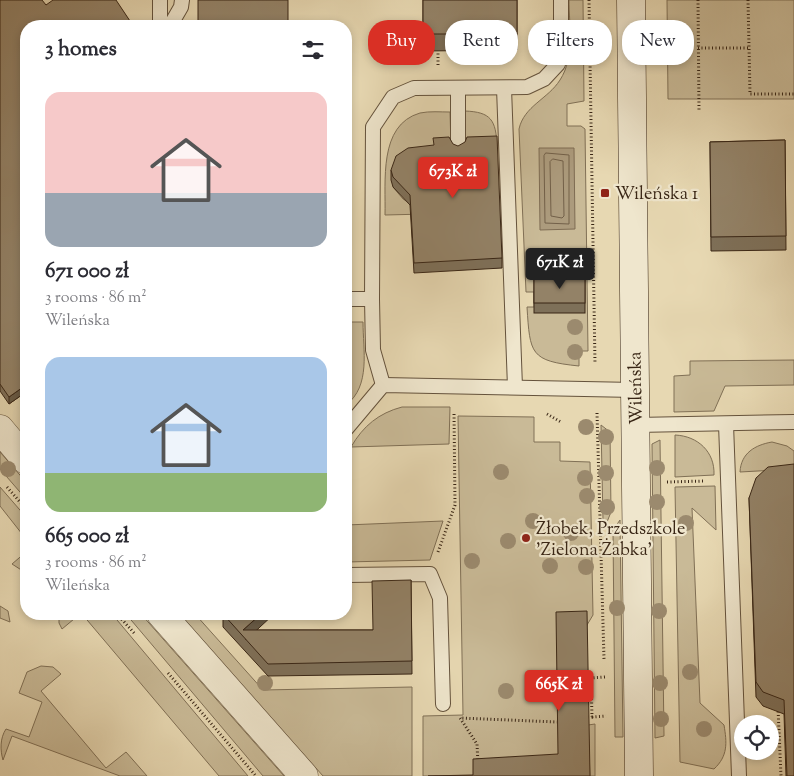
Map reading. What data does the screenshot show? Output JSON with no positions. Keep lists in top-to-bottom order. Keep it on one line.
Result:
{"streets":{"street":["Wileńska"]},"places":{"transit":["Wileńska 1"],"other":["Żłobek, Przedszkole 'Zielona Żabka'"]},"page":{"chip":["Buy","Rent","Filters","New"],"heading":"3 homes","list":[{"name":"671 000 zł","note":"3 rooms · 86 m² · Wileńska"},{"name":"665 000 zł","note":"3 rooms · 86 m² · Wileńska"}],"price":["673K zł","671K zł","665K zł"]}}
